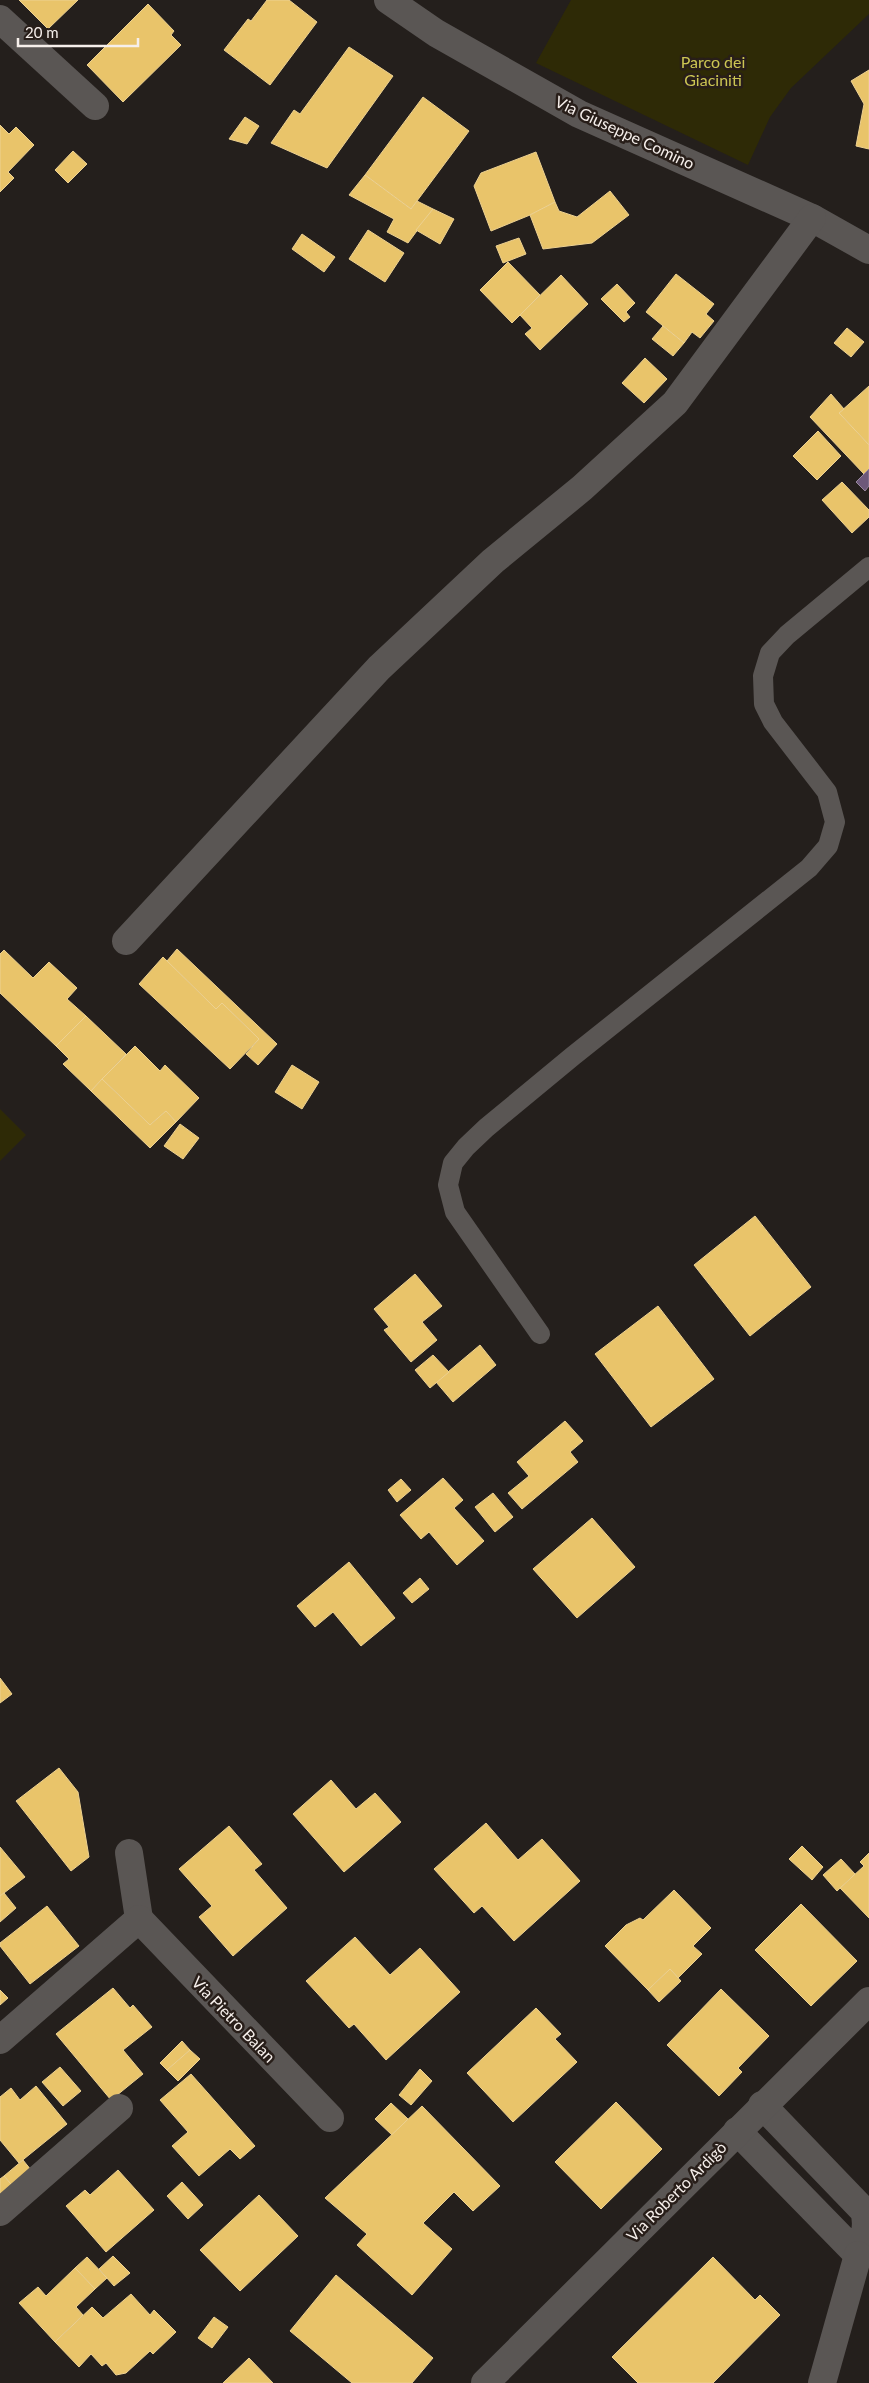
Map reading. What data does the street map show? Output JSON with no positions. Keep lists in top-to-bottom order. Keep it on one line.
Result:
{"streets":{"street":["Via Giuseppe Comino","Via Pietro Balan","Via Roberto Ardigò"]},"parks":["Parco dei Giaciniti"],"scale_bar":"20 m"}
